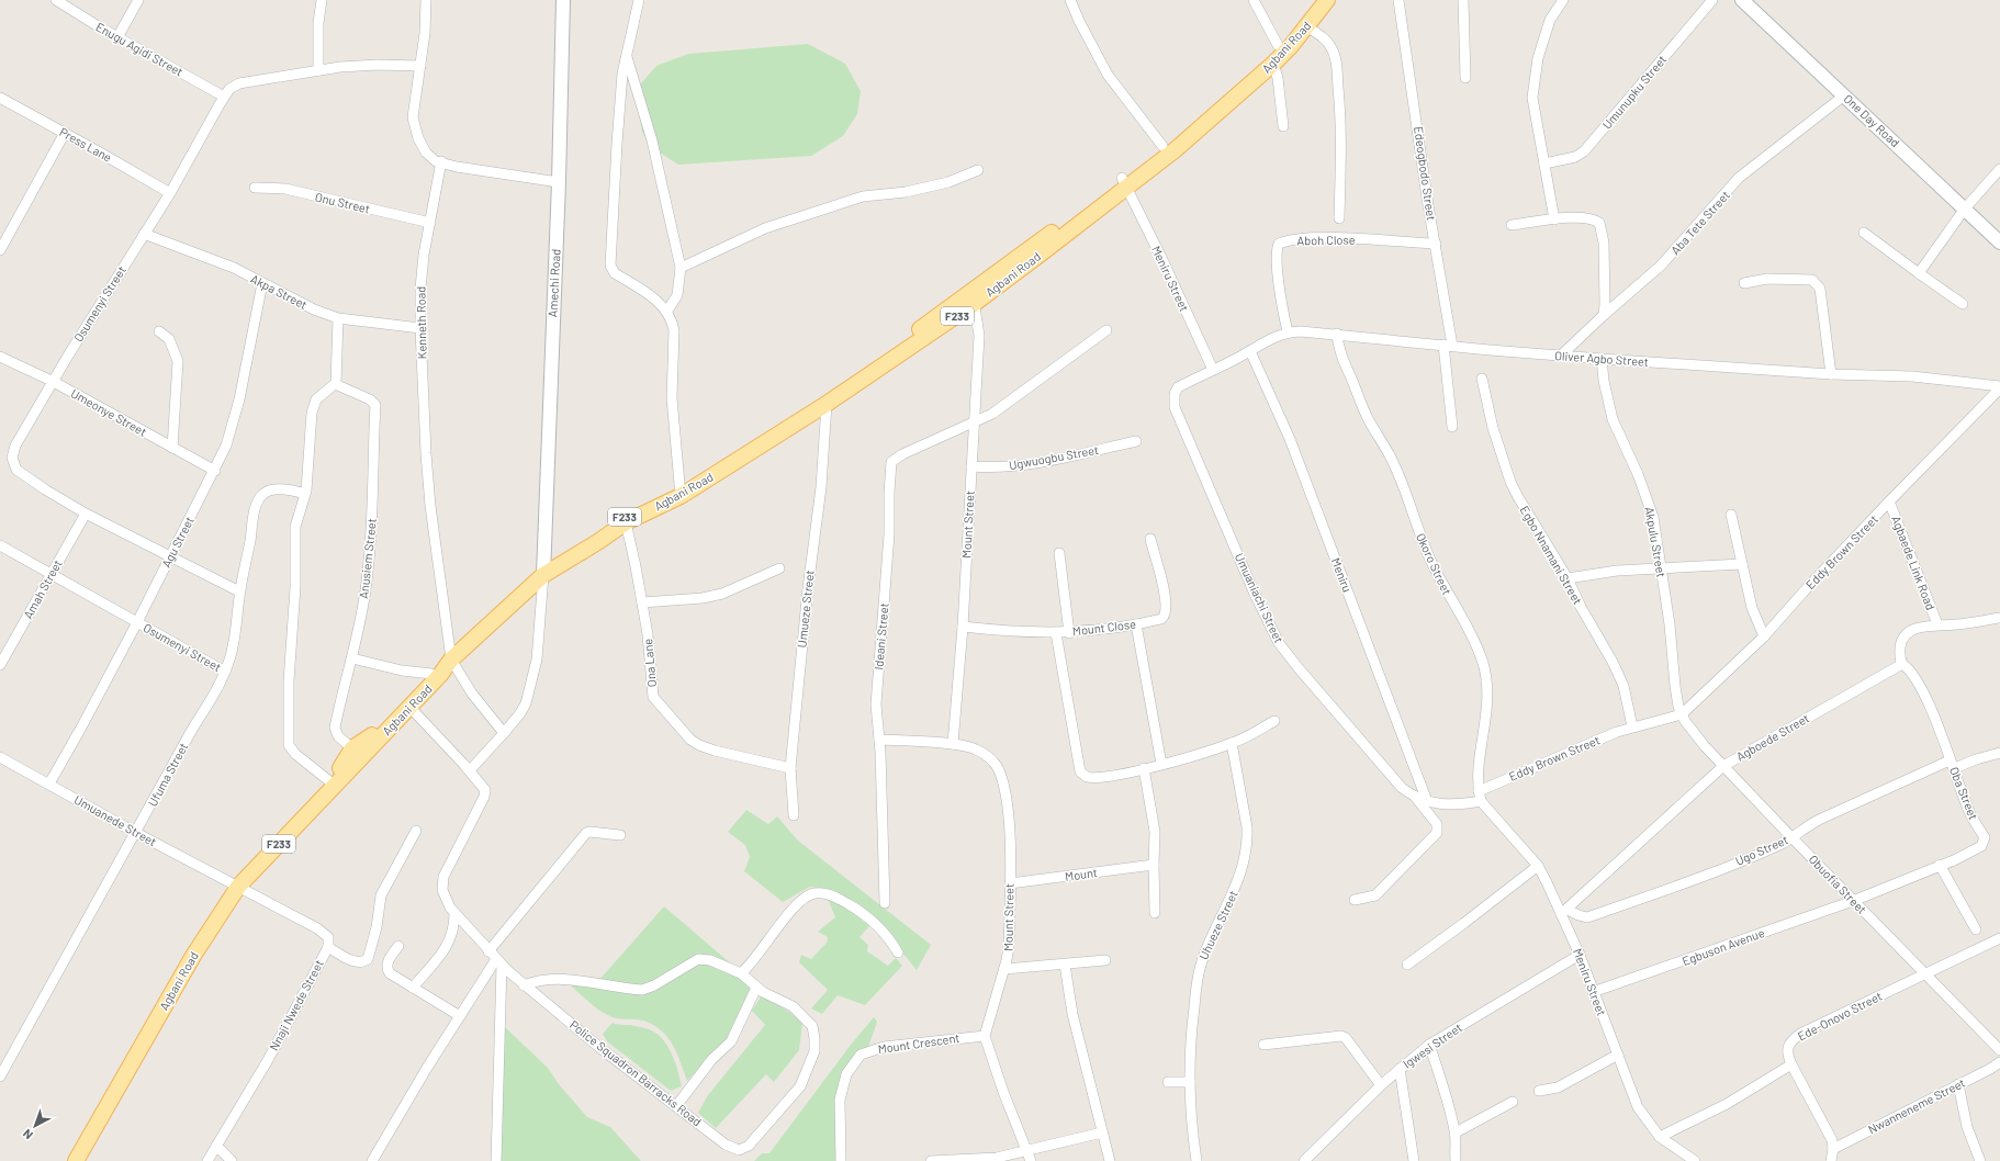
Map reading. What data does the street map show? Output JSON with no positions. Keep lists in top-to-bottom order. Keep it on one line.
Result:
{"streets":{"main road":["Agbani Road","One Day Road","Amechi Road","F233"],"street":["Enugu Agidi Street","Umunupku Street","Press Lane","Edeogbodo Street","Onu Street","Aba Tete Street","Aboh Close","Meniru Street","Akpa Street","Osumenyi Street","Kenneth Road","Oliver Agbo Street","Umeonye Street","Ugwuogbu Street","Mount Street","Agu Street","Akpulu Street","Eddy Brown Street","Egbo Nnamani Street","Anusiem Street","Agbaede Link Road","Okoro Street","Meniru","Amah Street","Umuaniachi Street","Umueze Street","Mount Close","Ideani Street","Ona Lane","Agboede Street","Ufuma Street","Oba Street","Umuanede Street","Ugo Street","Mount","Obuofia Street","Uhueze Street","Egbuson Avenue","Nnaji Nwede Street","Ede-Onovo Street","Mount Crescent","Igwesi Street","Police Squadron Barracks Road","Nwanneneme Street"]},"crossings":[["Agbani Road","Meniru Street"],["Agbani Road","Amechi Road"],["Agbani Road","Kenneth Road"],["Agbani Road","Mount Street"],["Agbani Road","Anusiem Street"],["Agbani Road","Umueze Street"],["Agbani Road","Ona Lane"],["Agbani Road","Umuanede Street"],["Agbani Road","Nnaji Nwede Street"],["Enugu Agidi Street","Osumenyi Street"],["One Day Road","Aba Tete Street"],["Press Lane","Osumenyi Street"],["Edeogbodo Street","Aboh Close"],["Edeogbodo Street","Oliver Agbo Street"],["Onu Street","Kenneth Road"],["Aba Tete Street","Oliver Agbo Street"],["Aboh Close","Oliver Agbo Street"],["Meniru Street","Oliver Agbo Street"],["Meniru Street","Eddy Brown Street"],["Meniru Street","Okoro Street"],["Meniru Street","Umuaniachi Street"],["Meniru Street","Agboede Street"],["Meniru Street","Ugo Street"],["Meniru Street","Egbuson Avenue"],["Meniru Street","Igwesi Street"],["Akpa Street","Osumenyi Street"],["Akpa Street","Kenneth Road"],["Akpa Street","Agu Street"],["Osumenyi Street","Umeonye Street"],["Osumenyi Street","Agu Street"],["Osumenyi Street","Amah Street"],["Osumenyi Street","Ufuma Street"],["Oliver Agbo Street","Akpulu Street"],["Oliver Agbo Street","Eddy Brown Street"],["Oliver Agbo Street","Okoro Street"],["Oliver Agbo Street","Meniru"],["Oliver Agbo Street","Umuaniachi Street"],["Umeonye Street","Agu Street"],["Ugwuogbu Street","Mount Street"],["Mount Street","Mount Close"],["Mount Street","Ideani Street"],["Mount Street","Mount"],["Mount Street","Mount Crescent"],["Agu Street","Umuanede Street"],["Akpulu Street","Eddy Brown Street"],["Akpulu Street","Obuofia Street"],["Eddy Brown Street","Egbo Nnamani Street"],["Eddy Brown Street","Agbaede Link Road"],["Eddy Brown Street","Okoro Street"],["Eddy Brown Street","Umuaniachi Street"],["Eddy Brown Street","Obuofia Street"],["Okoro Street","Umuaniachi Street"],["Meniru","Umuaniachi Street"],["Umueze Street","Ona Lane"],["Agboede Street","Oba Street"],["Agboede Street","Ugo Street"],["Agboede Street","Obuofia Street"],["Ufuma Street","Umuanede Street"],["Oba Street","Ugo Street"],["Oba Street","Obuofia Street"],["Oba Street","Egbuson Avenue"],["Umuanede Street","Nnaji Nwede Street"],["Ugo Street","Obuofia Street"],["Obuofia Street","Egbuson Avenue"],["Obuofia Street","Ede-Onovo Street"]],"north":"bottom left"}
